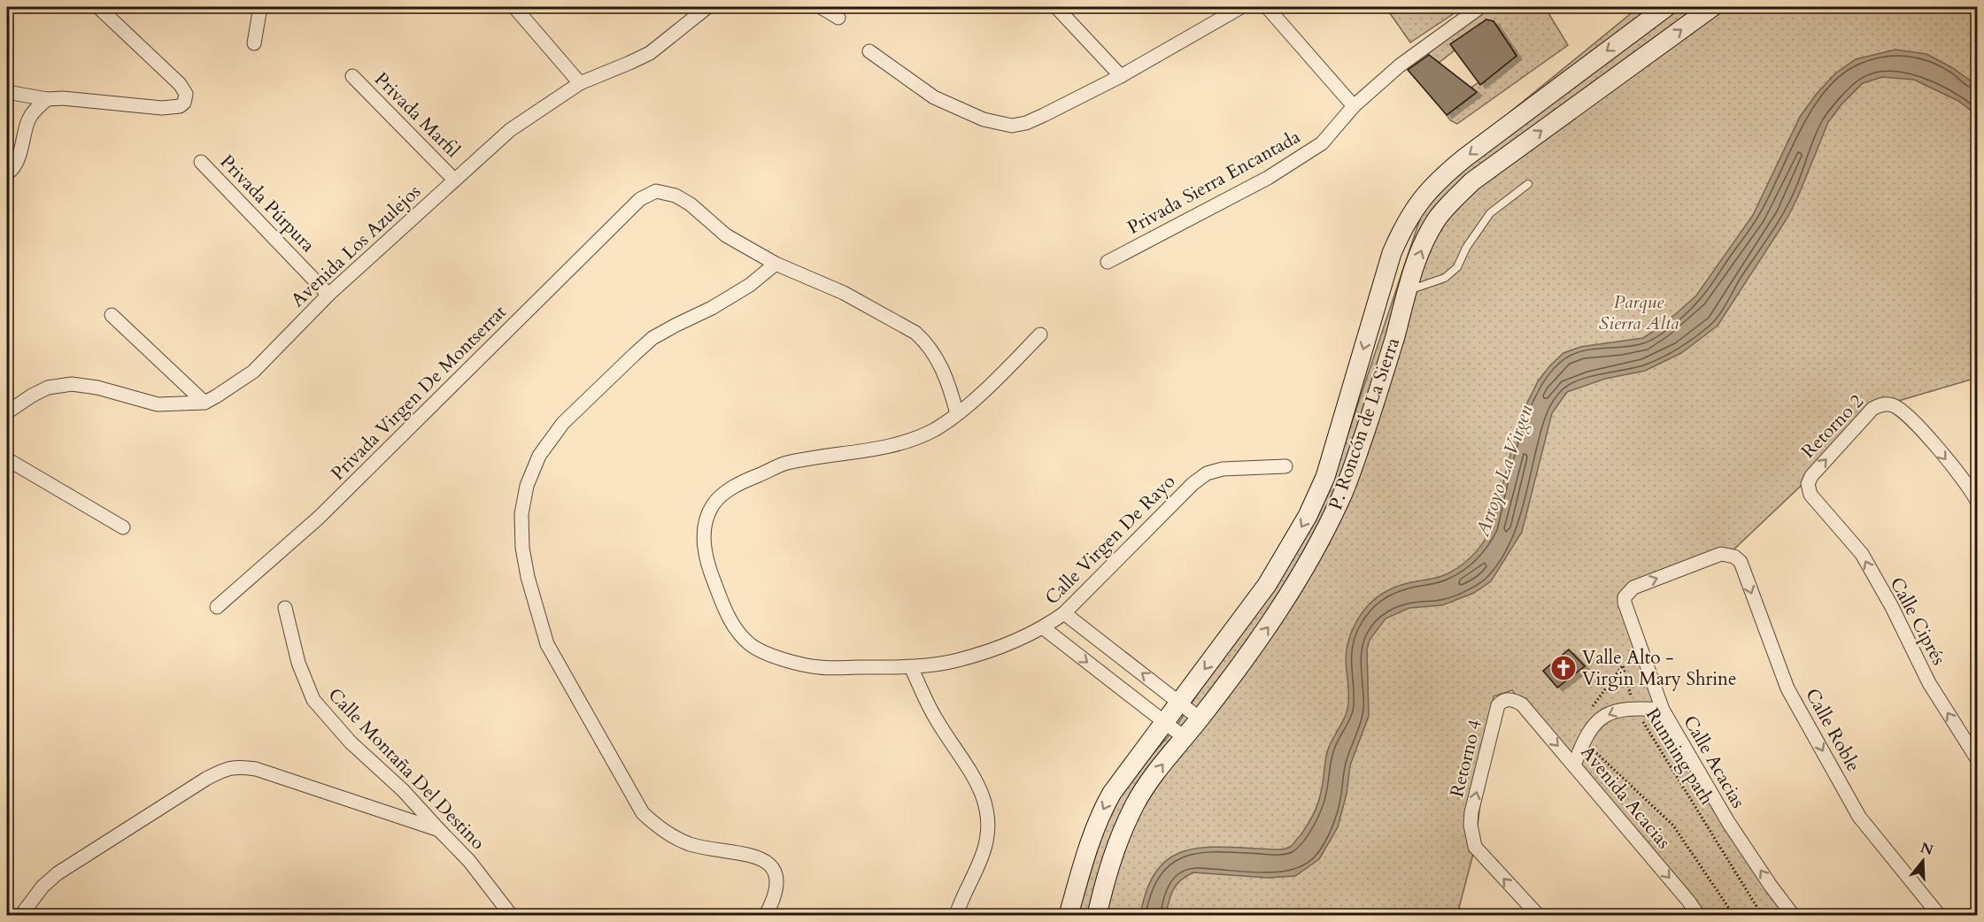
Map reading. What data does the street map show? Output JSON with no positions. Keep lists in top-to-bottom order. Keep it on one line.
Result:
{"streets":{"street":["Privada Marfil","Privada Sierra Encantada","Privada Púrpura","Avenida Los Azulejos","Privada Virgen De Montserrat","P. Roncón de La Sierra","Retorno 2","Calle Virgen De Rayo","Calle Ciprés","Calle Roble","Retorno 4","Calle Acacias","Calle Montaña Del Destino","Avenida Acacias"],"path":["Running path"]},"crossings":[["Privada Marfil","Avenida Los Azulejos"],["Privada Púrpura","Avenida Los Azulejos"],["Retorno 2","Calle Ciprés"],["Calle Roble","Calle Acacias"],["Retorno 4","Avenida Acacias"]],"one_way":["Calle Ciprés","Calle Roble","Avenida Acacias"],"water":["Arroyo La Virgen"],"parks":["Parque Sierra Alta"],"places":{"church":["Valle Alto - Virgin Mary Shrine"]},"north":"top"}
